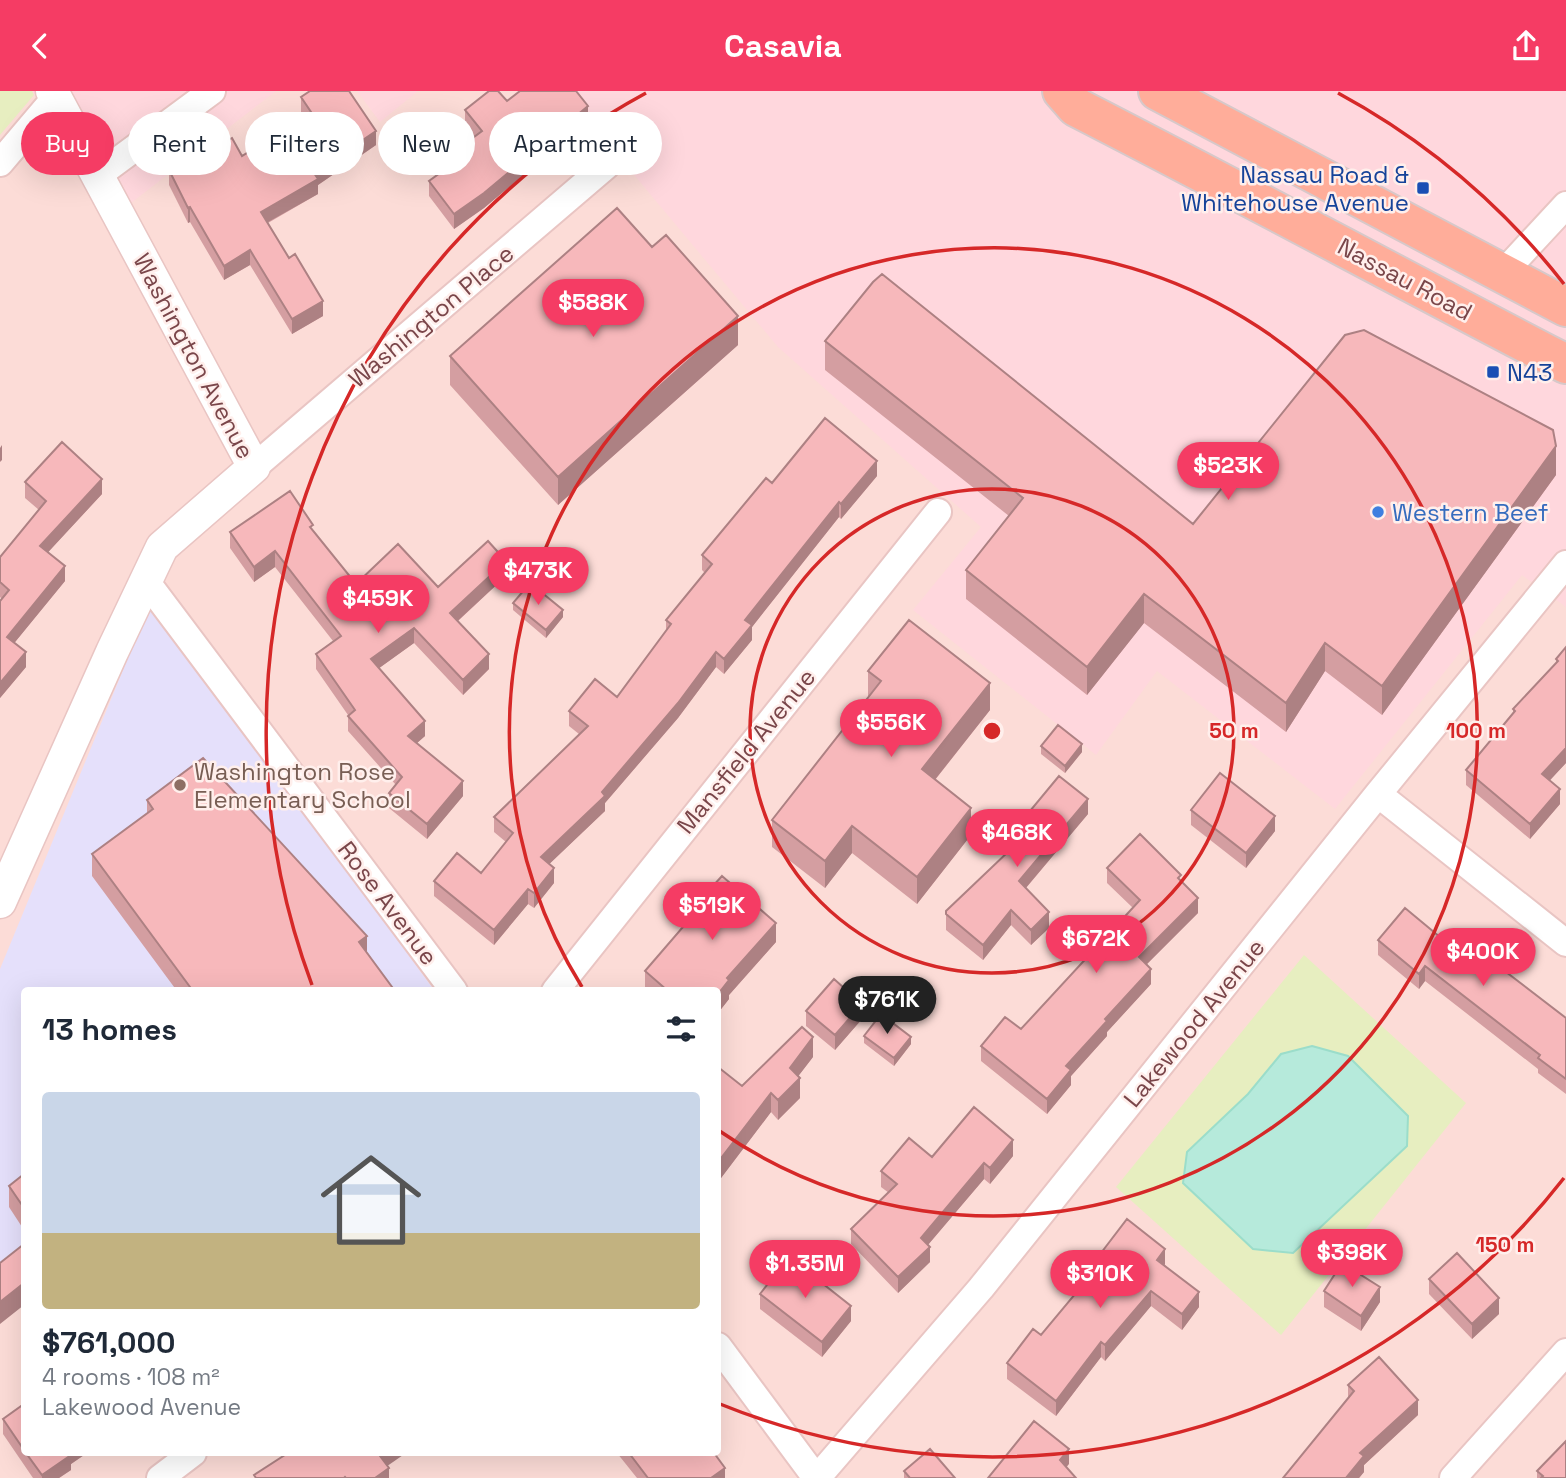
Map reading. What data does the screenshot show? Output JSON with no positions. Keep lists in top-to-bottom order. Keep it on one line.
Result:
{"streets":{"main road":["Nassau Road"],"street":["Washington Place","Washington Avenue","Mansfield Avenue","Rose Avenue","Lakewood Avenue"]},"crossings":[["Washington Place","Washington Avenue"],["Washington Avenue","Rose Avenue"]],"places":{"transit":["Nassau Road & Whitehouse Avenue","N43"],"other":["Western Beef","Washington Rose Elementary School"]},"page":{"header":"Casavia","chip":["Buy","Rent","Filters","New","Apartment"],"price":["$588K","$523K","$473K","$459K","$556K","$468K","$519K","$672K","$400K","$761K","$398K","$1.35M","$310K"],"heading":"13 homes","list":[{"name":"$761,000","note":"4 rooms · 108 m² · Lakewood Avenue"}]},"rings":["50 m","100 m","150 m"]}
